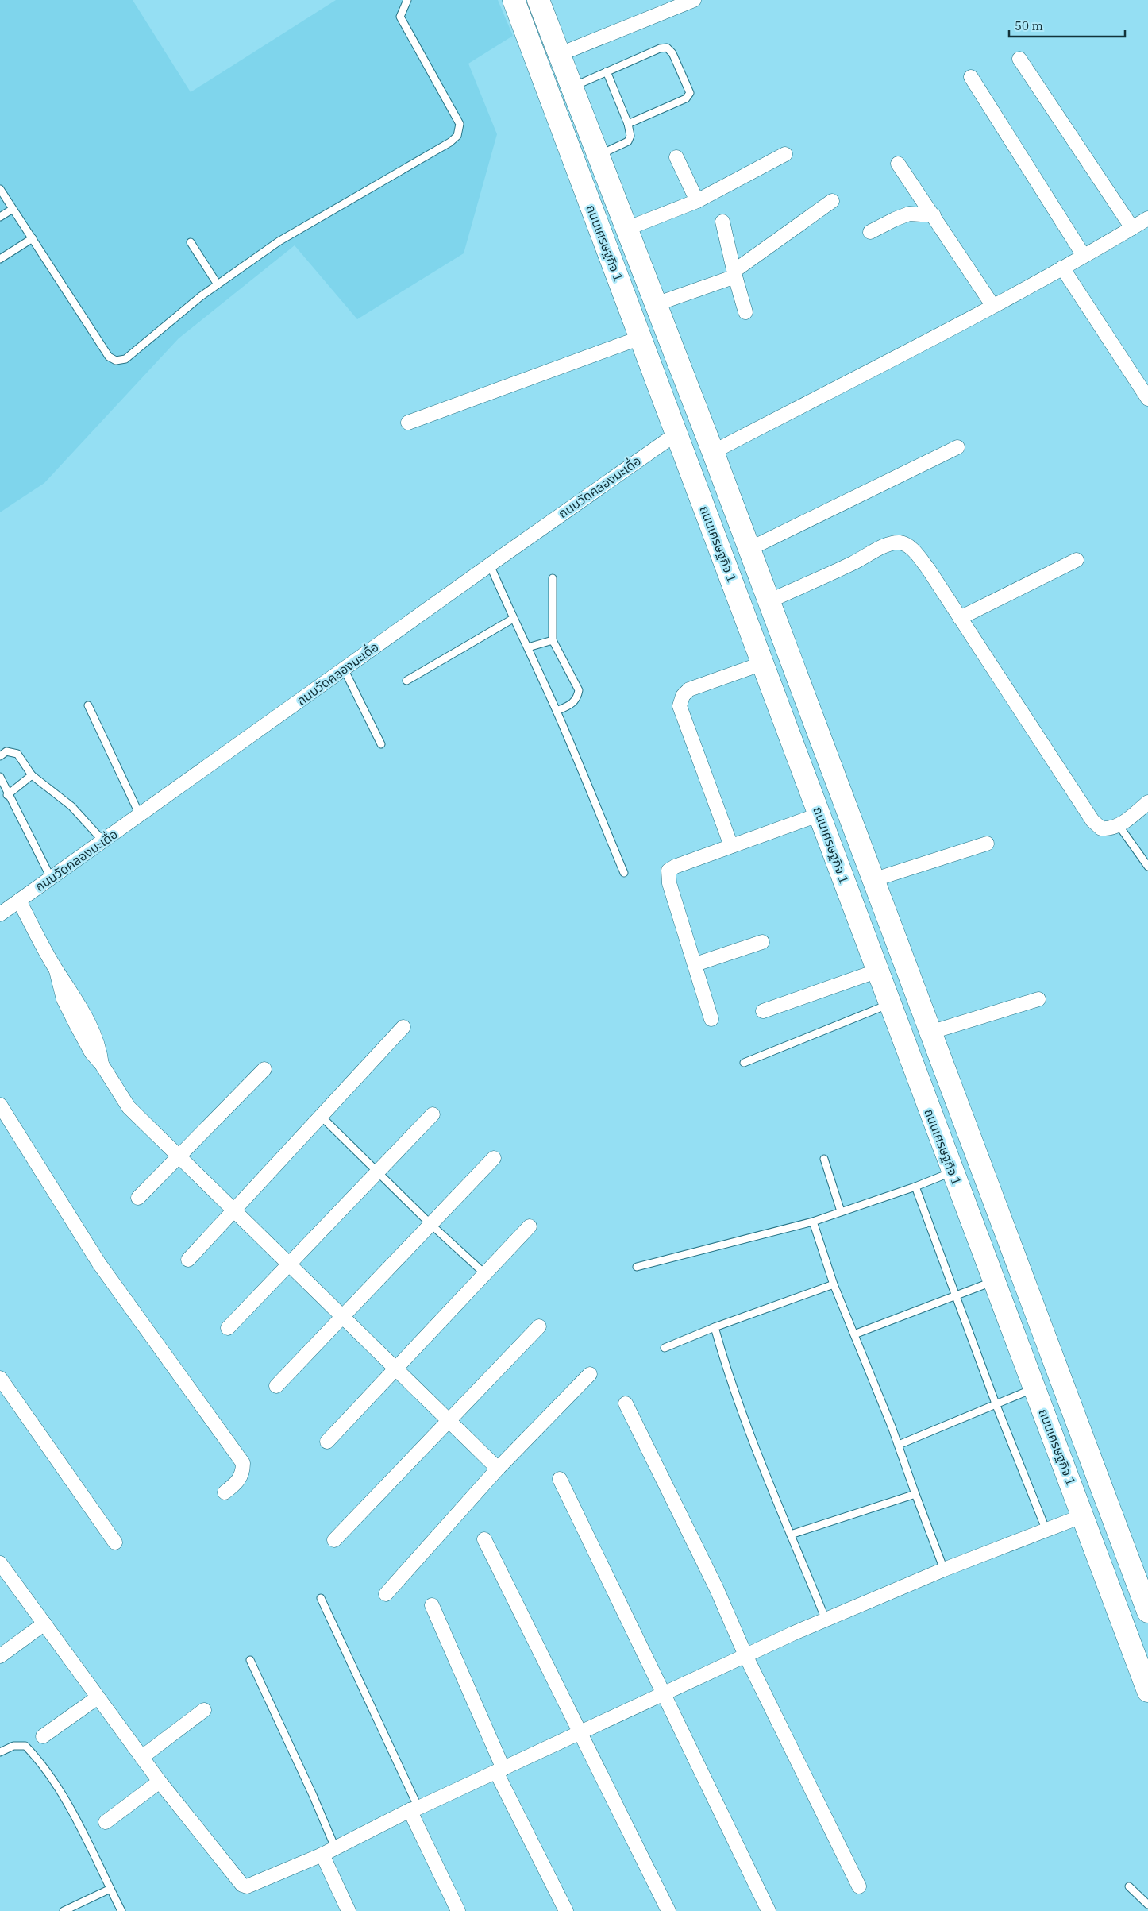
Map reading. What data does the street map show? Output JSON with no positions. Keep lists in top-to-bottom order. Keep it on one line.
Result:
{"streets":{"main road":["ถนนเศรษฐกิจ 1"],"street":["ถนนวัดคลองมะเดื่อ"]},"crossings":[["ถนนเศรษฐกิจ 1","ถนนวัดคลองมะเดื่อ"]],"scale_bar":"50 m"}
